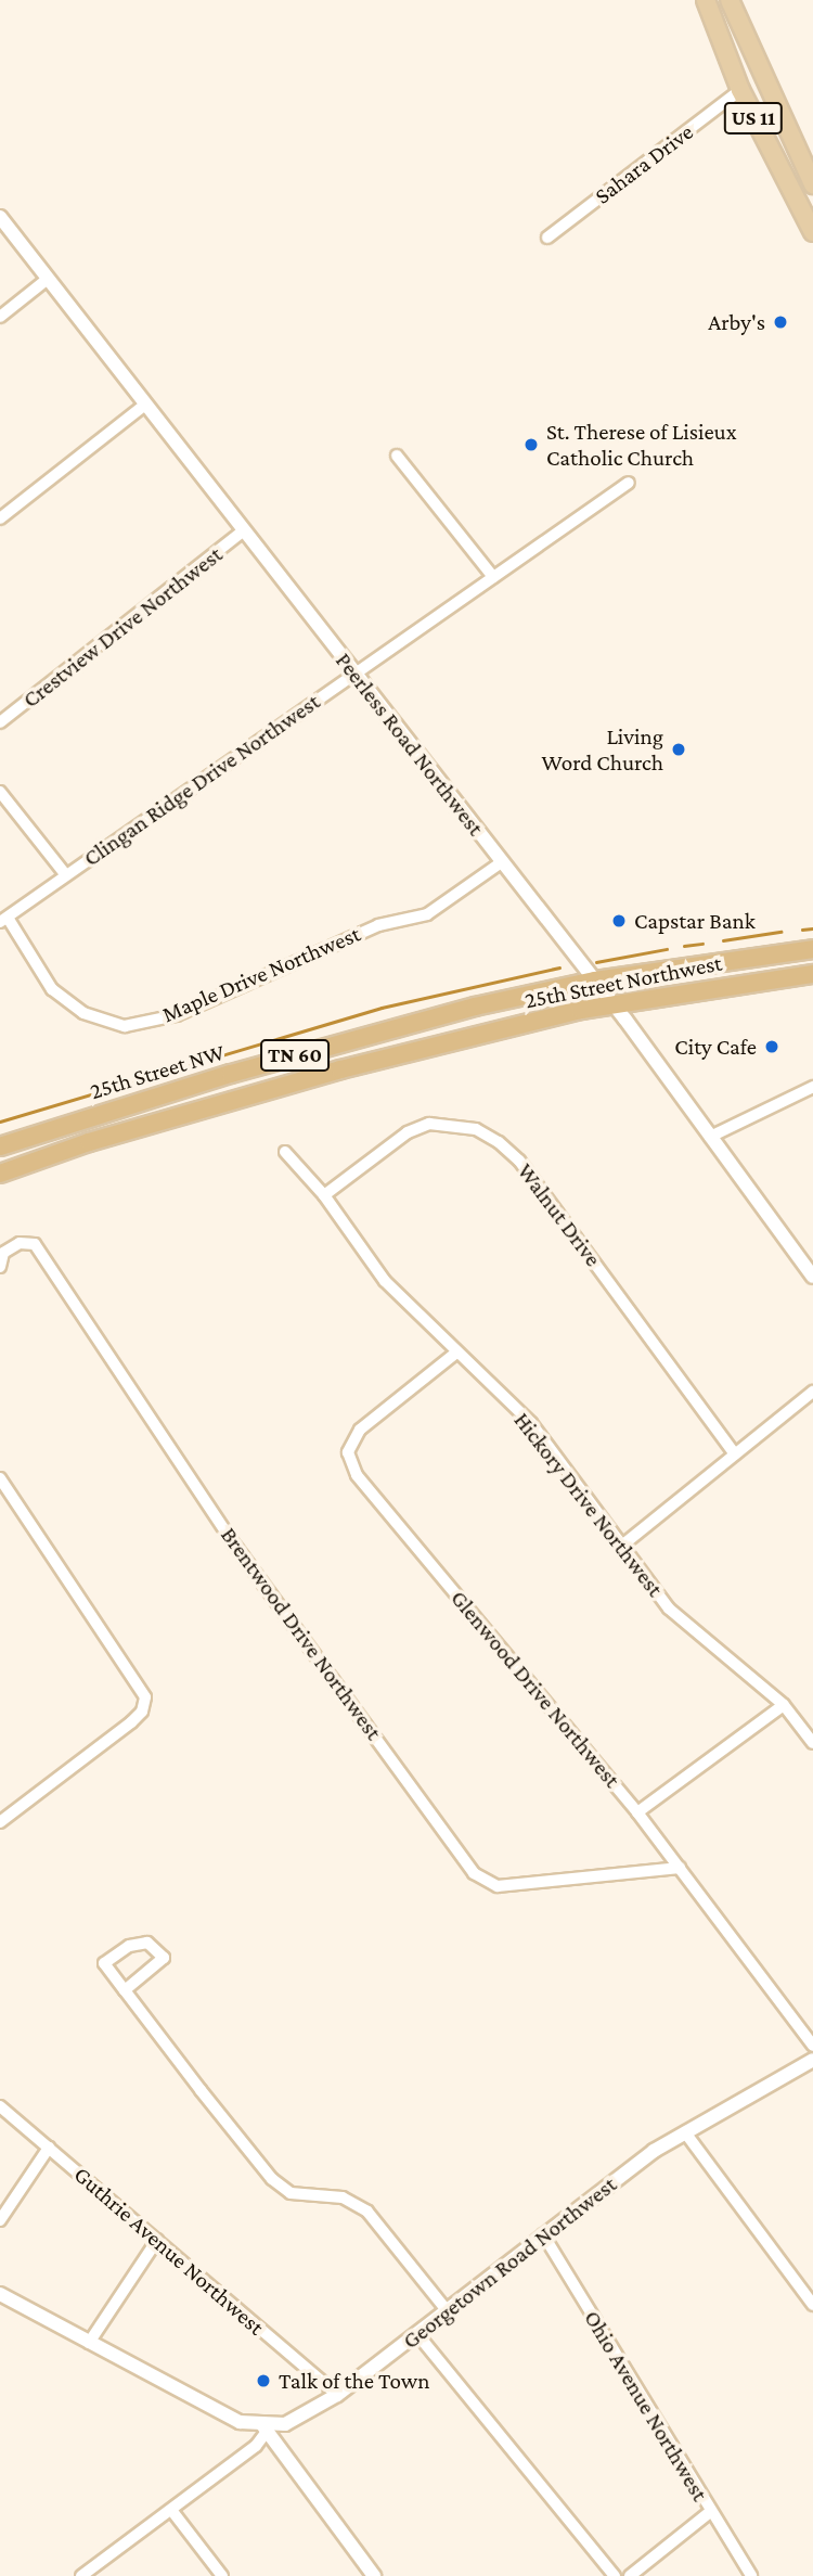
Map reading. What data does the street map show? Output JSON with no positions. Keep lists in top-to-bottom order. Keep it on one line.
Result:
{"streets":{"highway":["25th Street Northwest","TN 60","25th Street NW"],"main road":["US 11"],"street":["Sahara Drive","Crestview Drive Northwest","Peerless Road Northwest","Clingan Ridge Drive Northwest","Maple Drive Northwest","Walnut Drive","Hickory Drive Northwest","Brentwood Drive Northwest","Glenwood Drive Northwest","Guthrie Avenue Northwest","Georgetown Road Northwest","Ohio Avenue Northwest"]},"crossings":[["US 11","Sahara Drive"],["Crestview Drive Northwest","Peerless Road Northwest"],["Peerless Road Northwest","Clingan Ridge Drive Northwest"],["Peerless Road Northwest","Maple Drive Northwest"],["Peerless Road Northwest","25th Street Northwest"],["Peerless Road Northwest","25th Street NW"],["Clingan Ridge Drive Northwest","Maple Drive Northwest"],["25th Street Northwest","25th Street NW"],["Walnut Drive","Hickory Drive Northwest"],["Hickory Drive Northwest","Glenwood Drive Northwest"],["Brentwood Drive Northwest","Glenwood Drive Northwest"],["Guthrie Avenue Northwest","Georgetown Road Northwest"],["Georgetown Road Northwest","Ohio Avenue Northwest"]],"places":["Arby's","St. Therese of Lisieux Catholic Church","Living Word Church","Capstar Bank","City Cafe","Talk of the Town"]}
